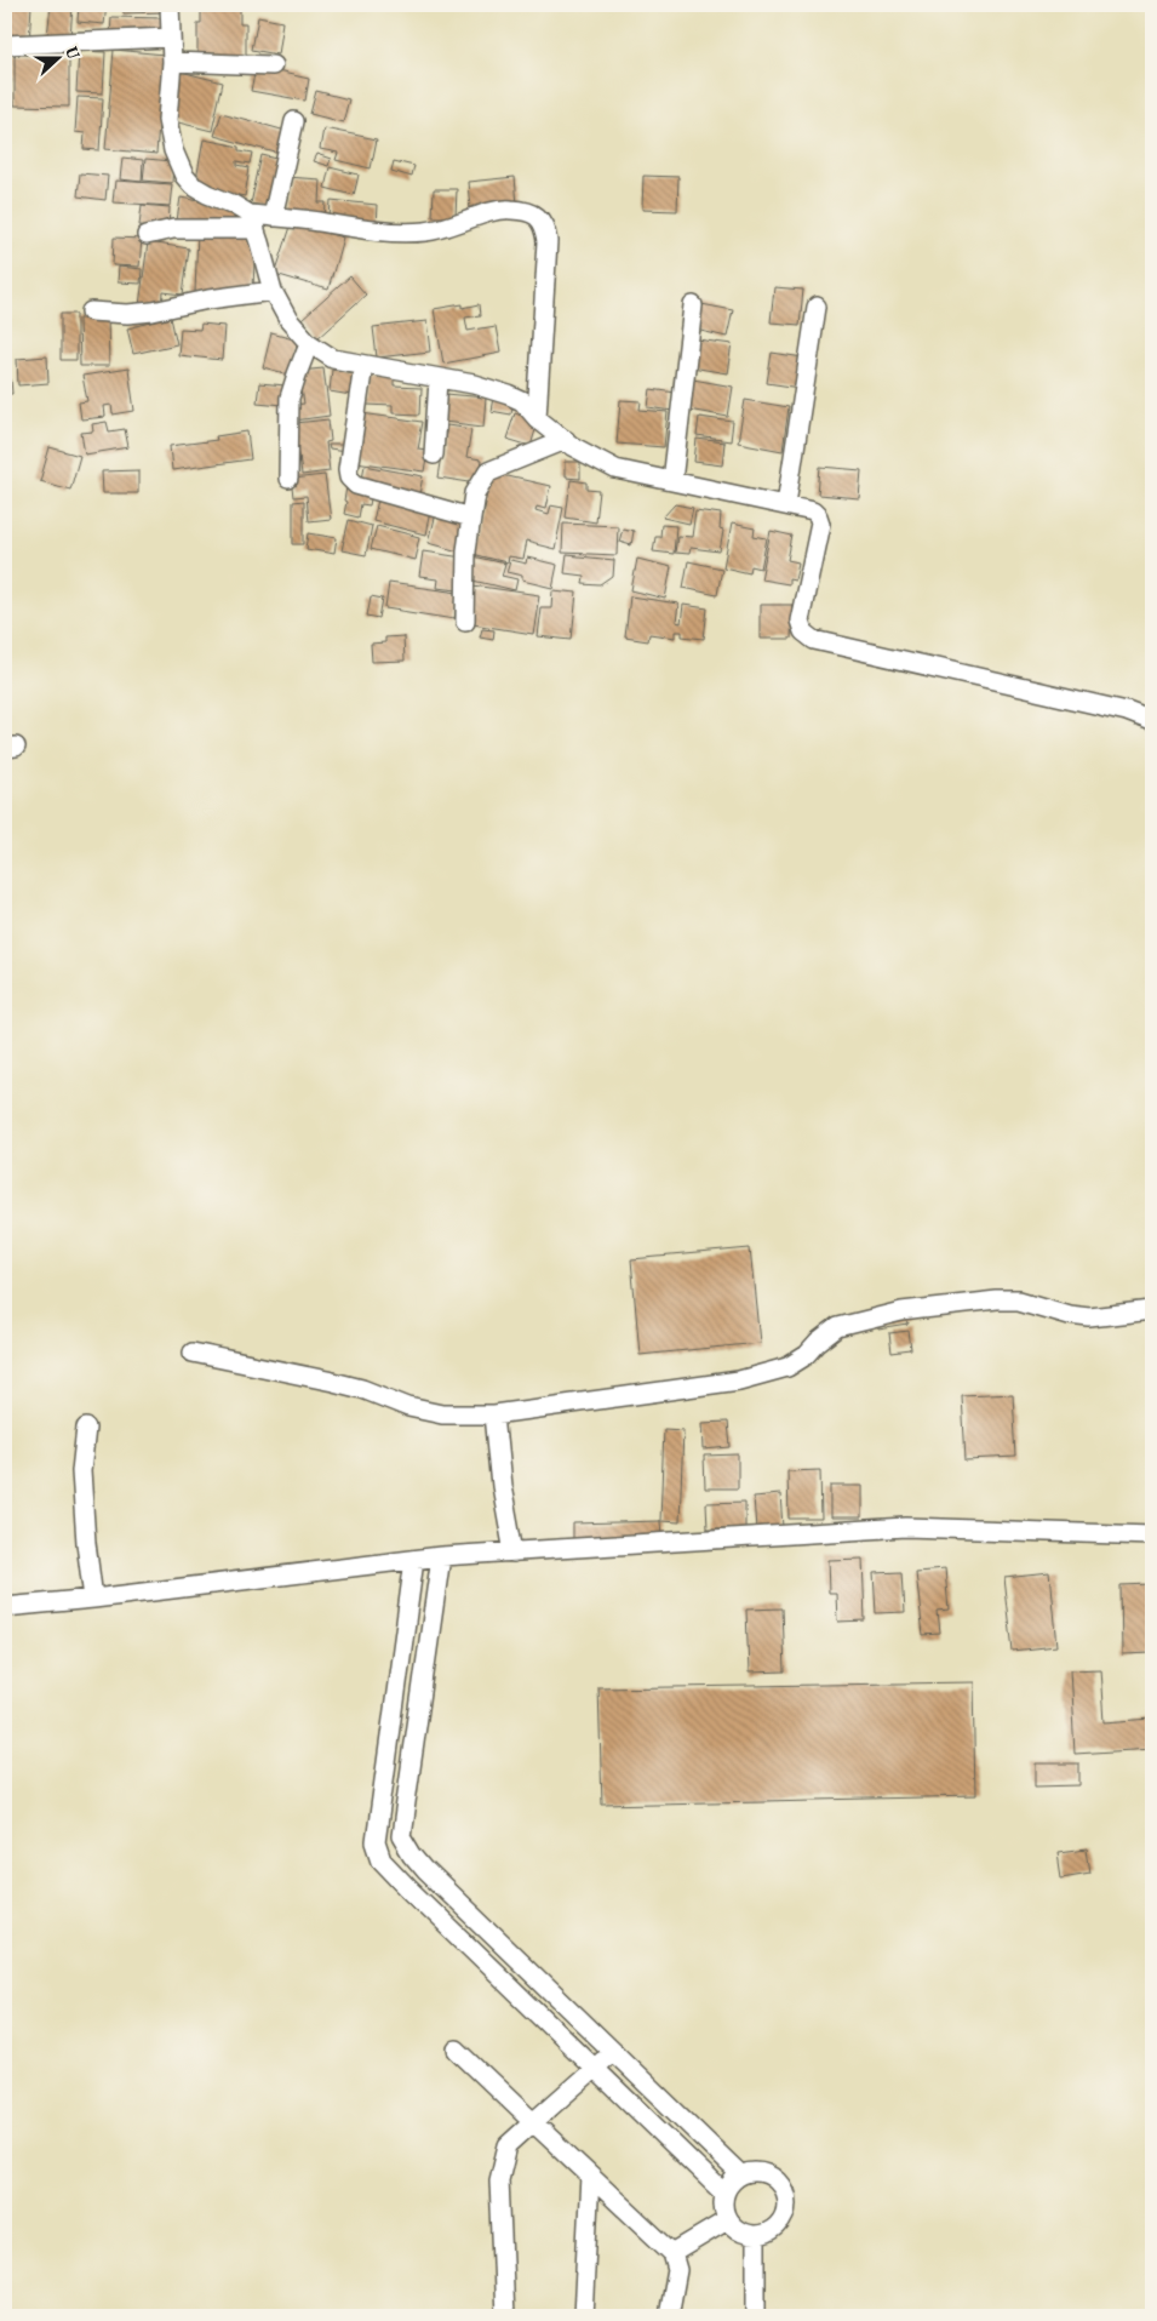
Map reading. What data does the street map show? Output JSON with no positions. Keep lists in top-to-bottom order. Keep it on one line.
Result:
{"north":"right"}
